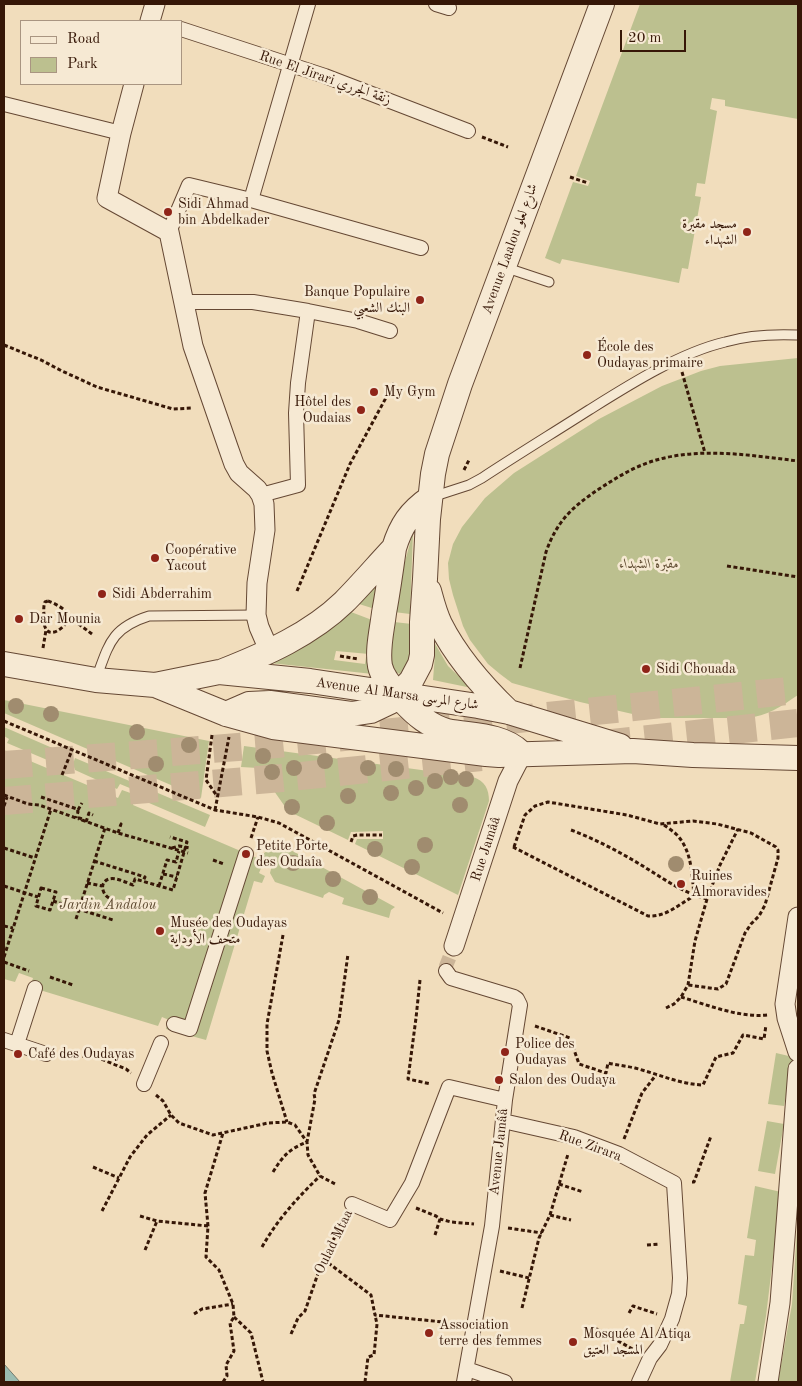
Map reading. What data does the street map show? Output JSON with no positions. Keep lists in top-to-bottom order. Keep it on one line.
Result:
{"streets":{"street":["Rue El Jirari زنقة الجرري","Avenue Laalou شارع لعلو","Avenue Al Marsa شارع المرسى","Rue Jamââ","Rue Zirara","Avenue Jamââ","Oulad Mtaa"]},"crossings":[["Avenue Laalou شارع لعلو","Avenue Al Marsa شارع المرسى"],["Avenue Al Marsa شارع المرسى","Rue Jamââ"],["Rue Zirara","Avenue Jamââ"]],"parks":["مقبرة الشهداء","Jardin Andalou"],"places":["Sidi Ahmad bin Abdelkader","مسجد مقبرة الشهداء","Banque Populaire البنك الشعبي","École des Oudayas primaire","My Gym","Hôtel des Oudaias","Coopérative Yacout","Sidi Abderrahim","Dar Mounia","Sidi Chouada","Petite Porte des Oudaîa","Ruines Almoravides","Musée des Oudayas متحف الأوداية","Police des Oudayas","Café des Oudayas","Salon des Oudaya","Association terre des femmes","Mosquée Al Atiqa المسجد العتيق"],"legend":["Road","Park"],"scale_bar":"20 m"}
